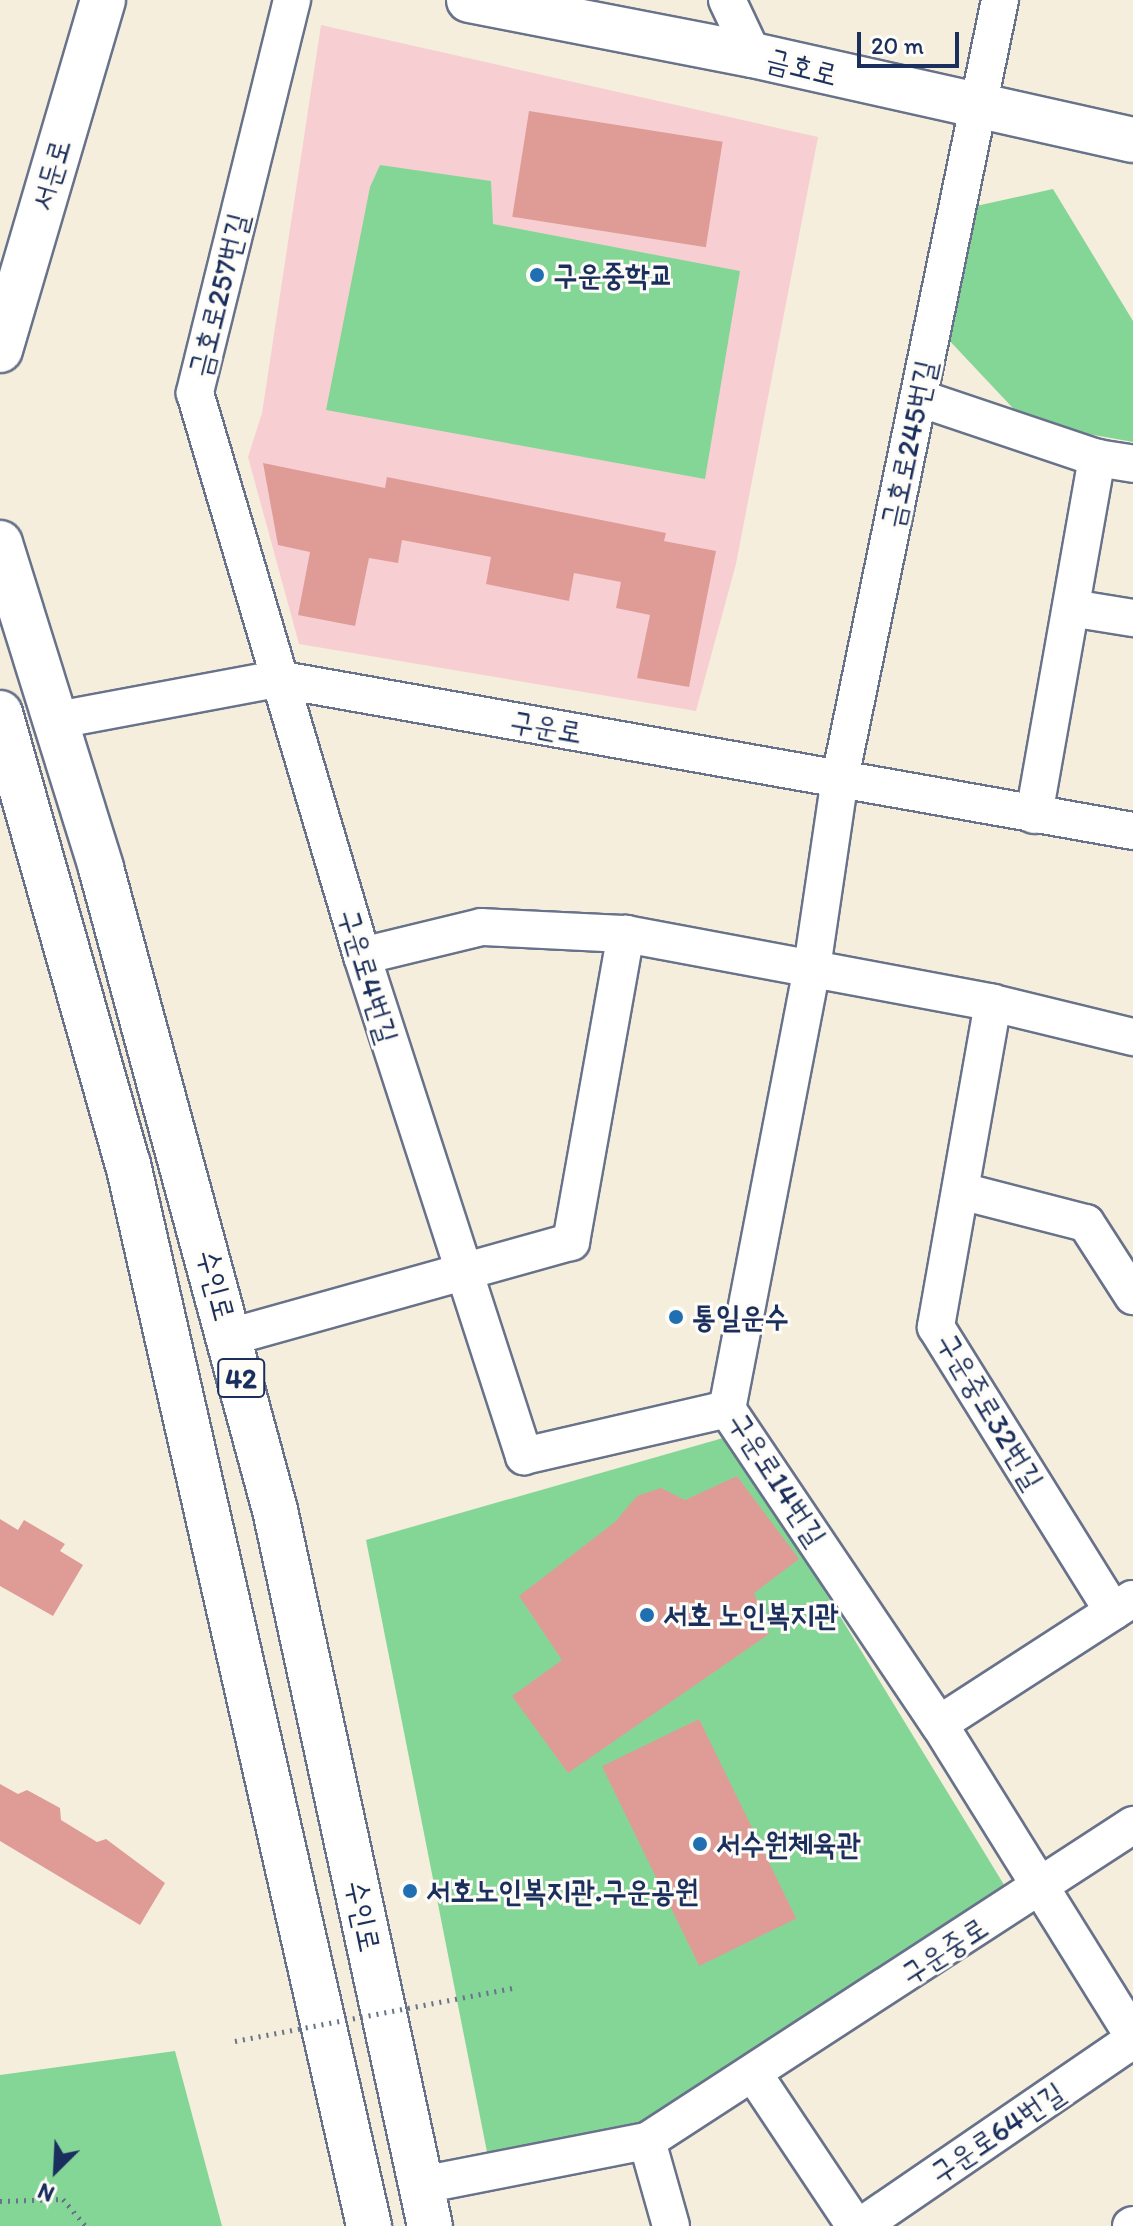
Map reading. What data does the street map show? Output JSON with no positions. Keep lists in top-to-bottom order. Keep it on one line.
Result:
{"streets":{"main road":["금호로","서둔로","수인로","42"],"street":["금호로257번길","금호로245번길","구운로","구운로4번길","구운중로32번길","구운로14번길","구운중로","구운로64번길"]},"crossings":[["금호로","금호로245번길"],["금호로257번길","구운로"],["금호로257번길","구운로4번길"],["금호로245번길","구운로"],["금호로245번길","구운로14번길"],["구운로","구운로4번길"],["구운로","수인로"],["구운로","구운로14번길"],["구운로4번길","구운로14번길"],["수인로","구운중로"],["구운로14번길","구운중로"],["구운로14번길","구운로64번길"],["구운중로","구운로64번길"]],"places":["구운중학교","통일운수","서호 노인복지관","서수원체육관","서호노인복지관.구운공원"],"scale_bar":"20 m","north":"bottom left"}
